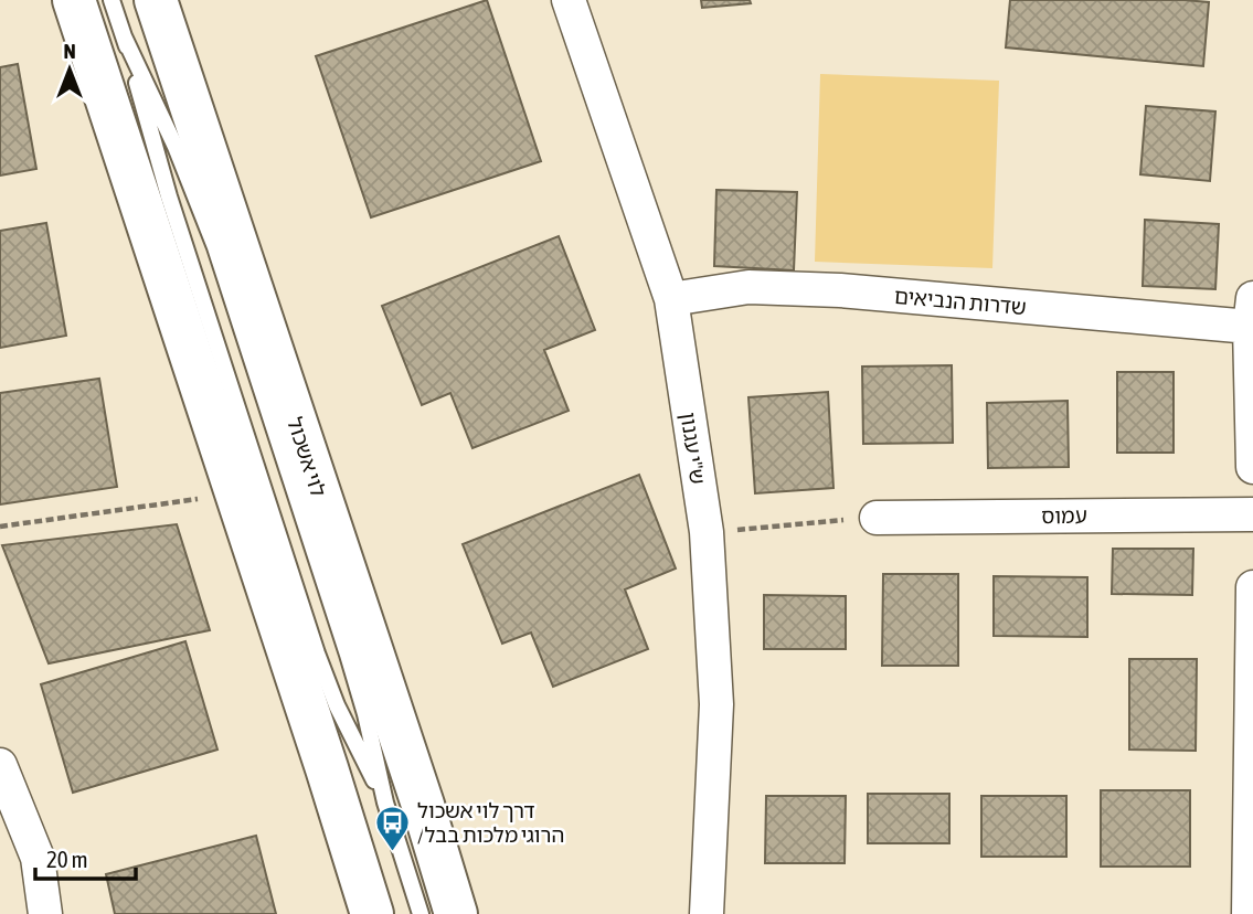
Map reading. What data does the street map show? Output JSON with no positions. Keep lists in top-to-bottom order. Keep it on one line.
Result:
{"streets":{"main road":["לוי אשכול"],"street":["שדרות הנביאים","ש\"י עגנון","עמוס"]},"crossings":[["שדרות הנביאים","ש\"י עגנון"]],"places":{"bus stop":["דרך לוי אשכול /הרוגי מלכות בבל"]},"scale_bar":"20 m","north":"top"}
